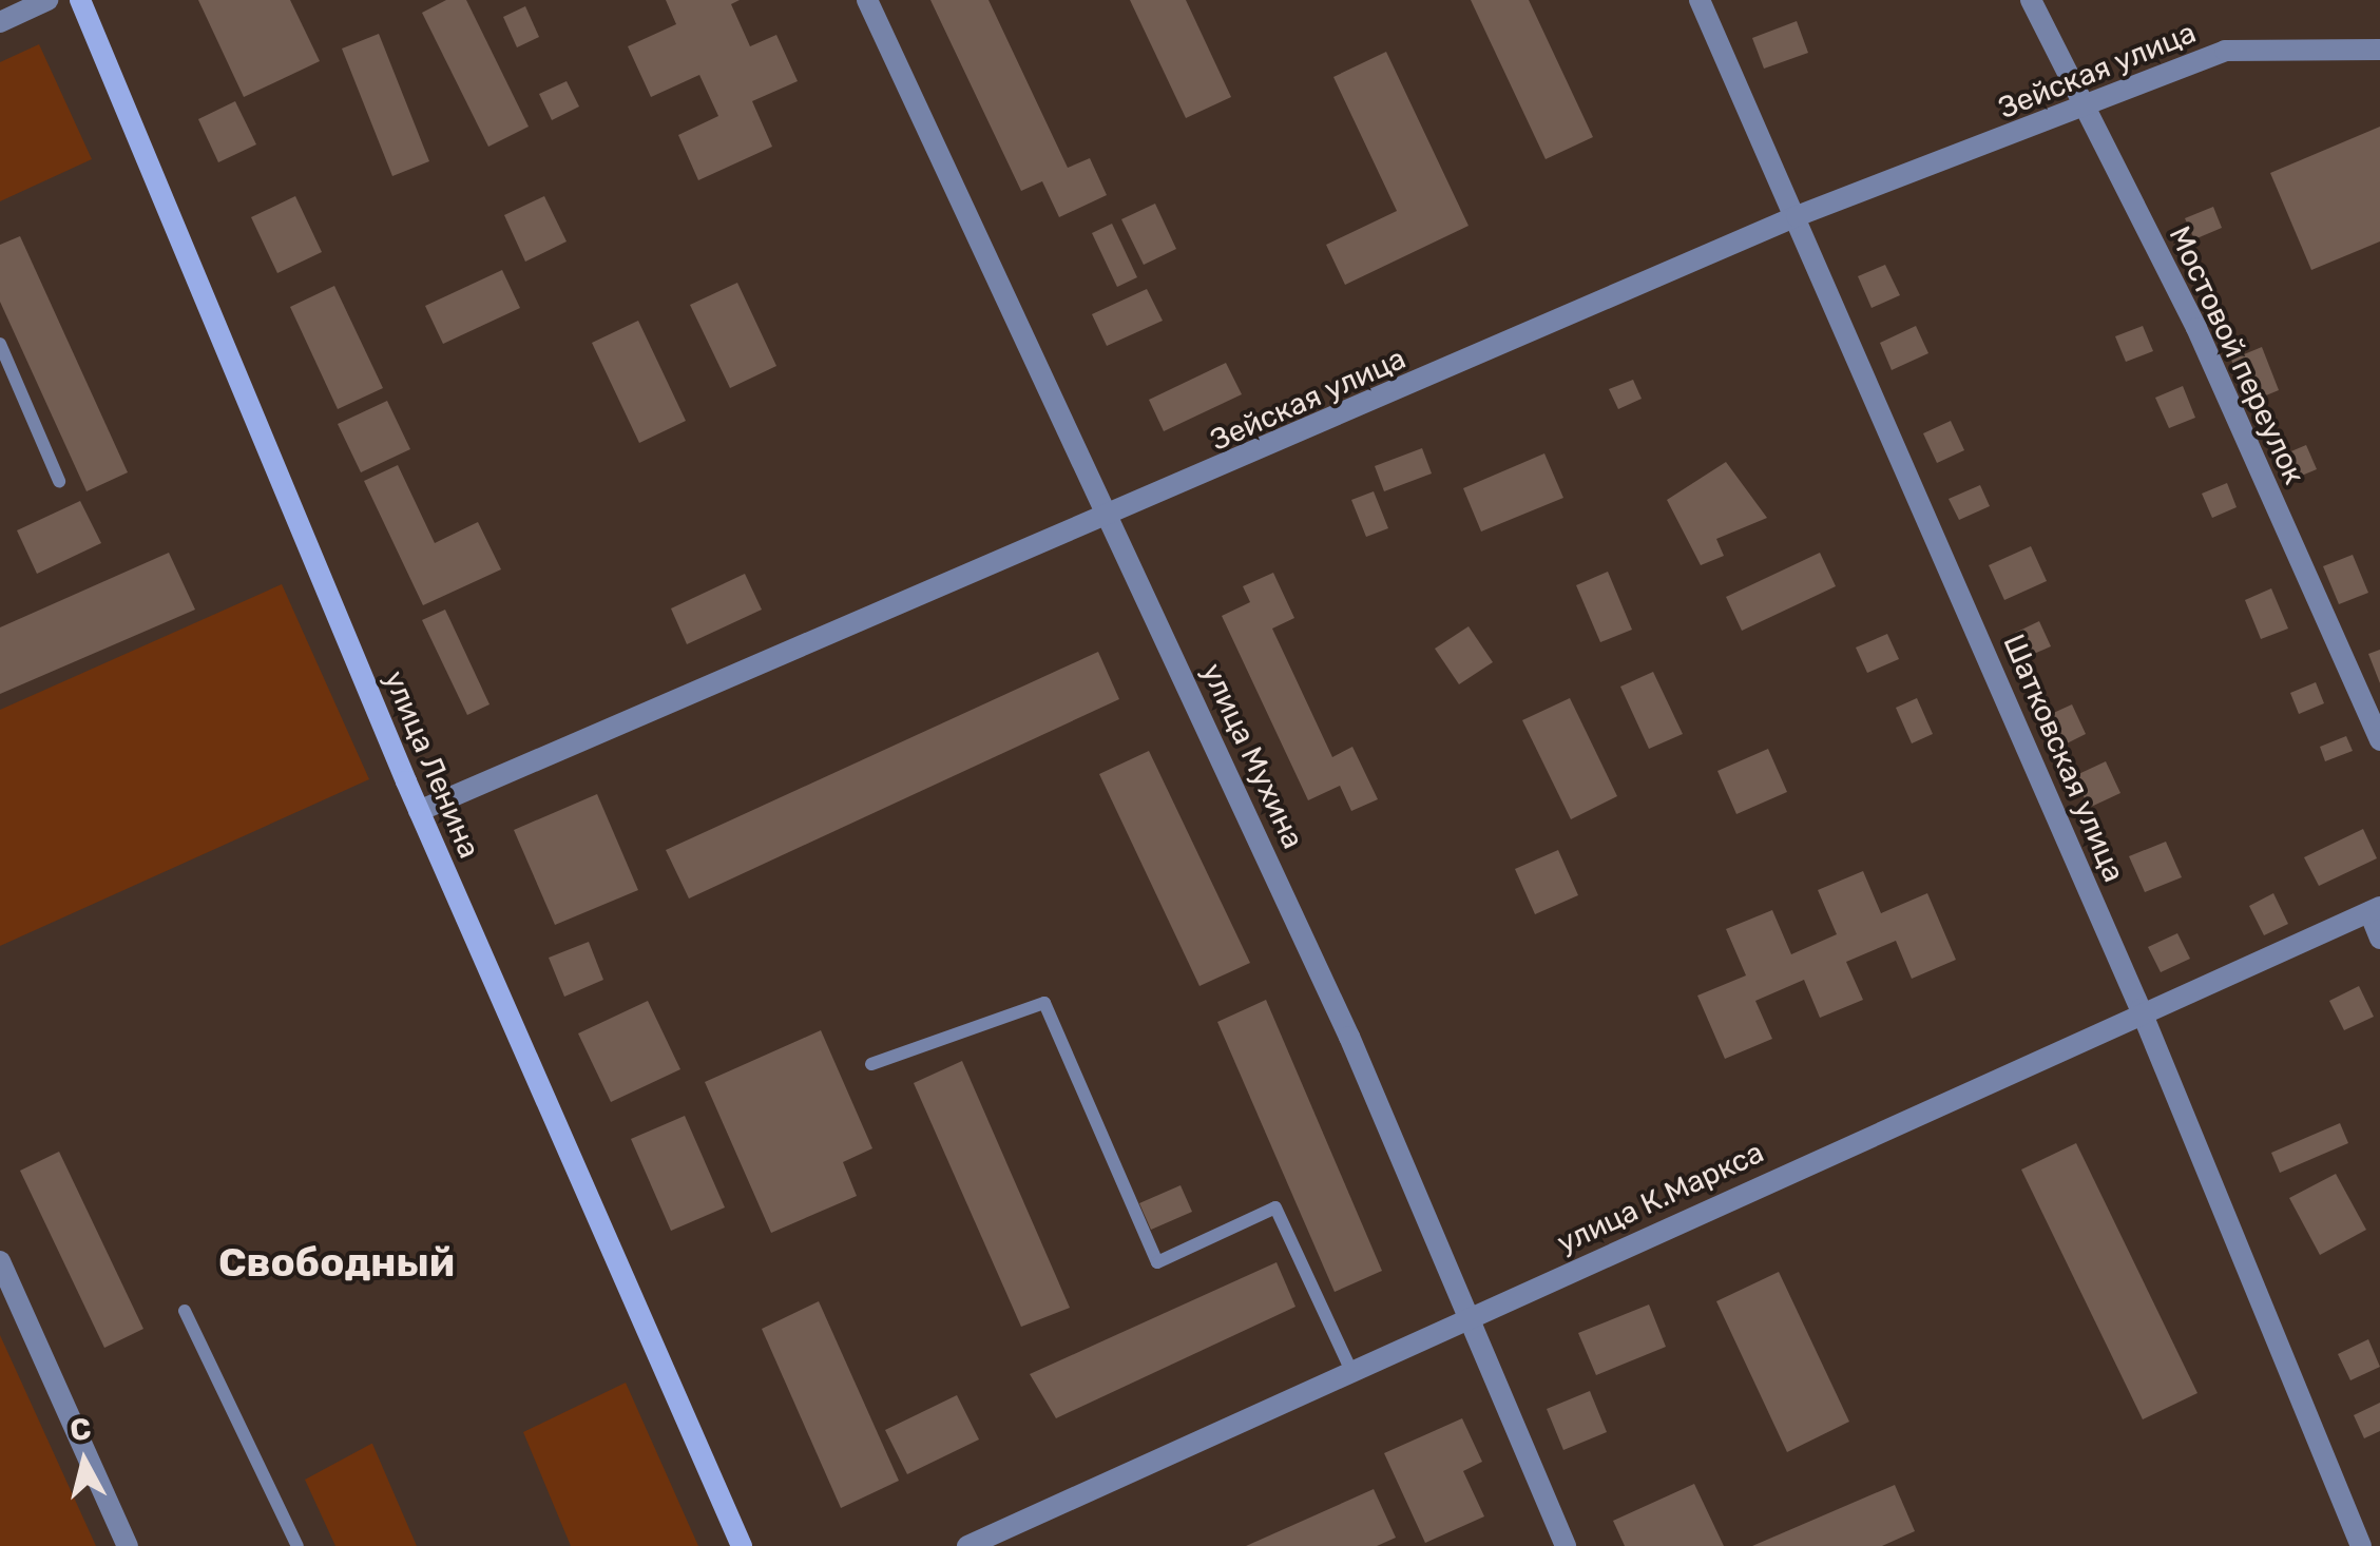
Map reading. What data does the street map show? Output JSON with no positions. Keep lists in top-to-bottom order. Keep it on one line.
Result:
{"streets":{"main road":["улица Ленина"],"street":["Зейская улица","Мостовой переулок","улица Мухина","Шатковская улица","улица К.Маркса"]},"crossings":[["Зейская улица","Мостовой переулок"],["Зейская улица","улица Мухина"],["Зейская улица","Шатковская улица"],["Зейская улица","улица Ленина"],["улица Мухина","улица К.Маркса"],["Шатковская улица","улица К.Маркса"]],"districts":["Свободный"],"north":"top"}
